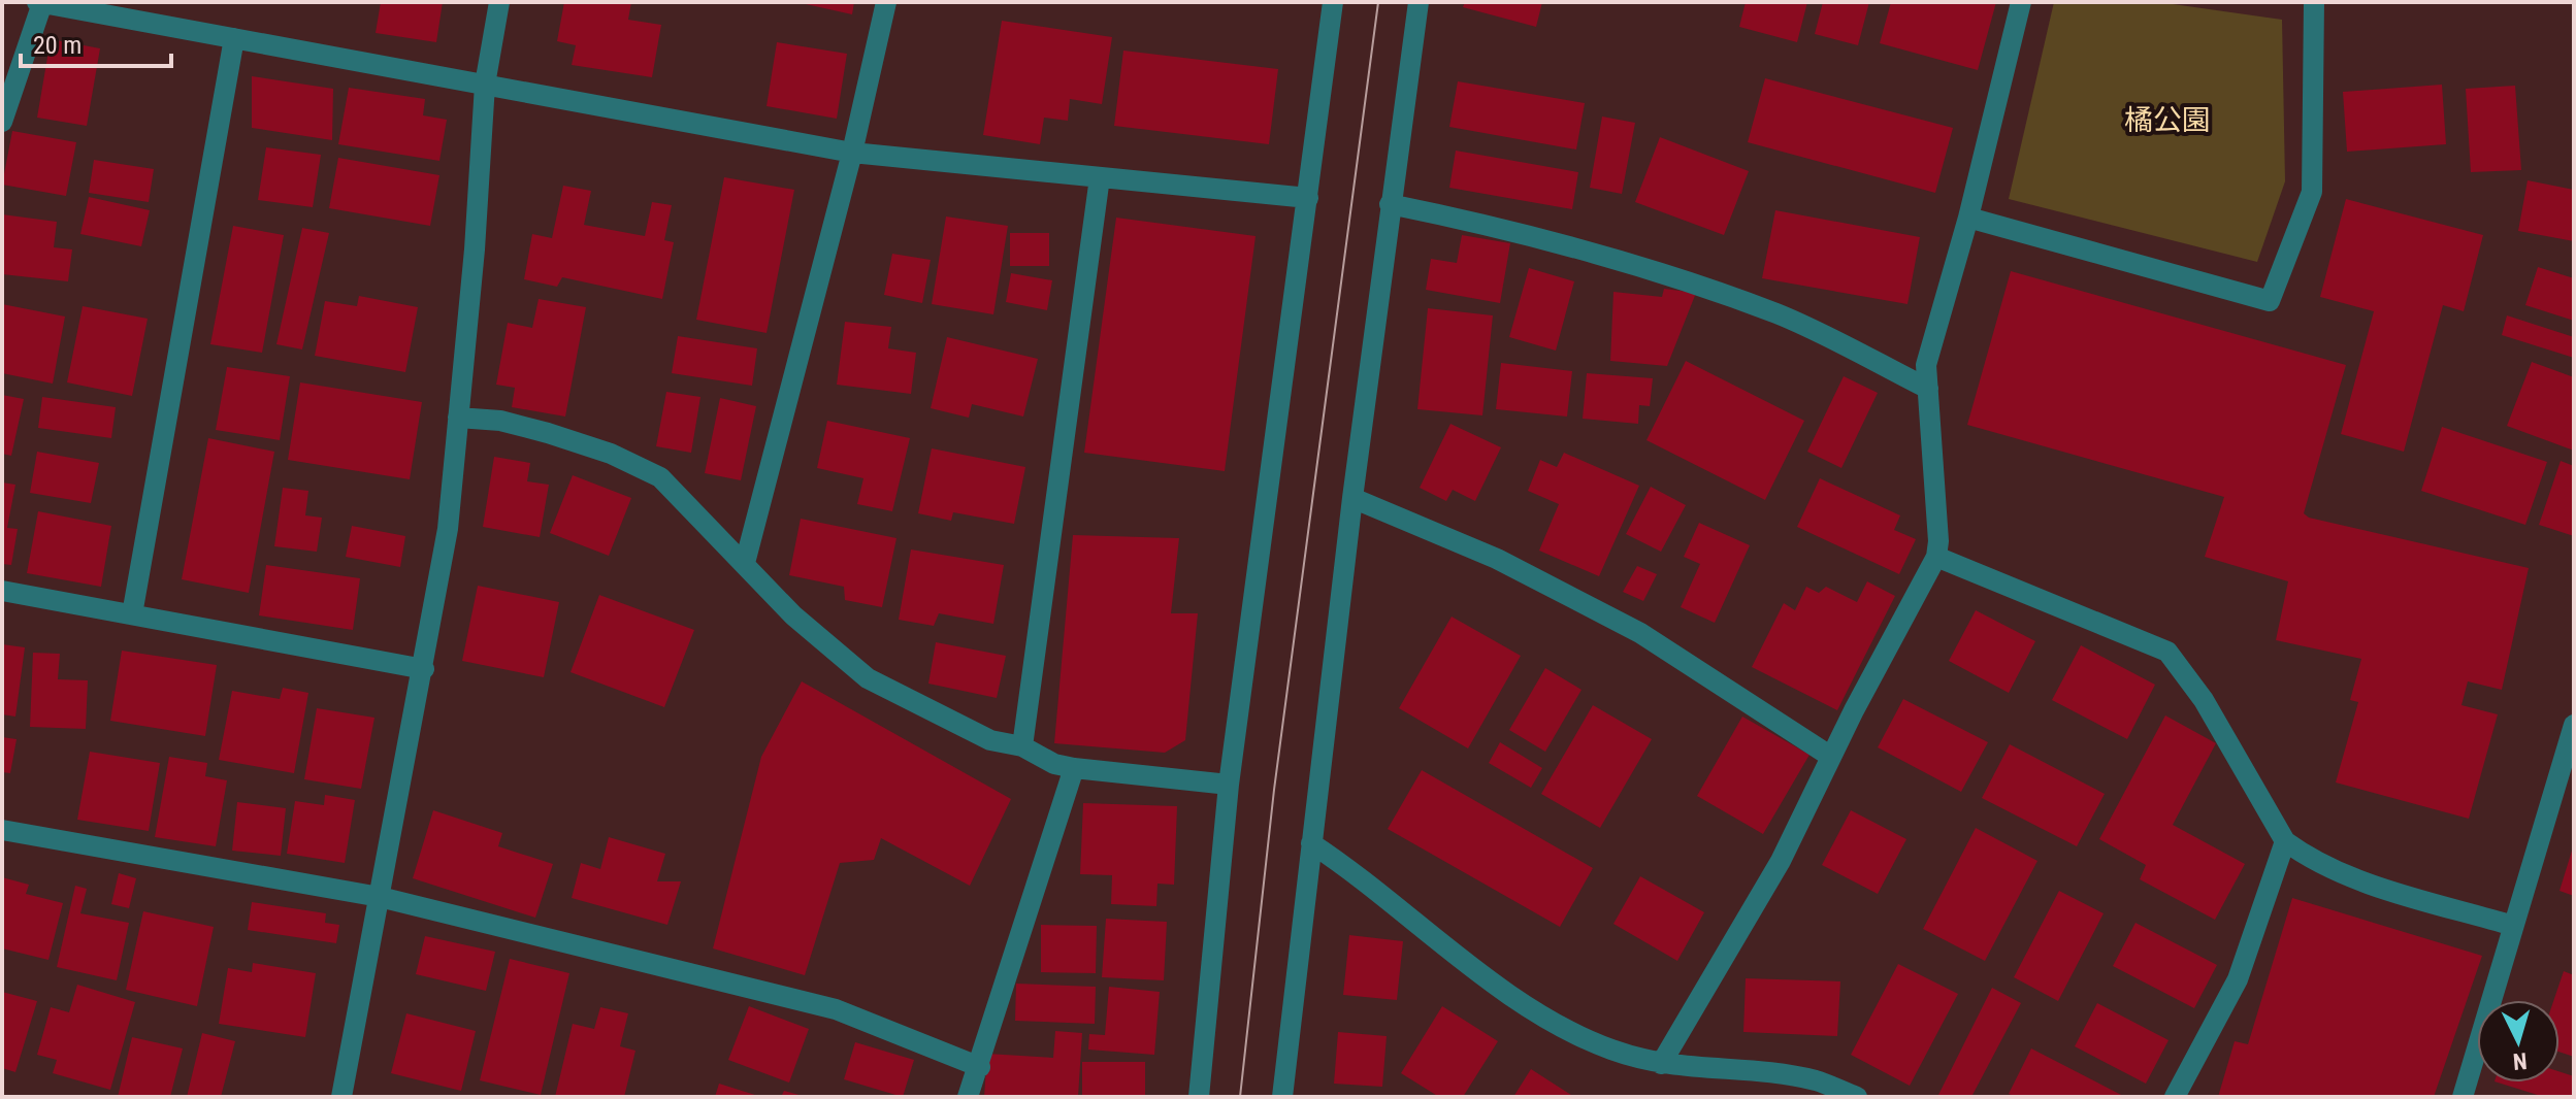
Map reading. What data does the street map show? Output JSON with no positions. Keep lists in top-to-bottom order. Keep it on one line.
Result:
{"parks":["橘公園"],"scale_bar":"20 m","north":"bottom"}
